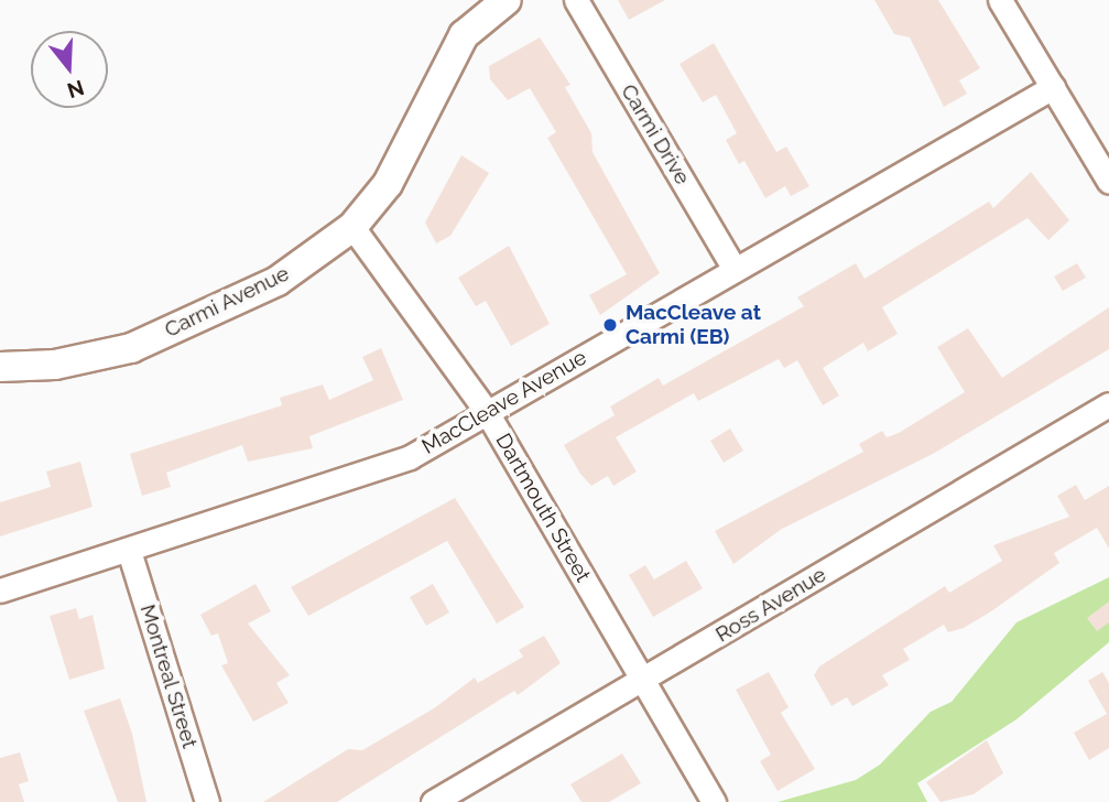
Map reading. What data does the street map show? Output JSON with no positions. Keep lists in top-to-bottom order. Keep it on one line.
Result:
{"streets":{"street":["Carmi Drive","Carmi Avenue","MacCleave Avenue","Dartmouth Street","Ross Avenue","Montreal Street"]},"crossings":[["Carmi Drive","MacCleave Avenue"],["Carmi Avenue","Dartmouth Street"],["MacCleave Avenue","Dartmouth Street"],["MacCleave Avenue","Montreal Street"],["Dartmouth Street","Ross Avenue"]],"places":["MacCleave at Carmi (EB)"],"north":"bottom"}
